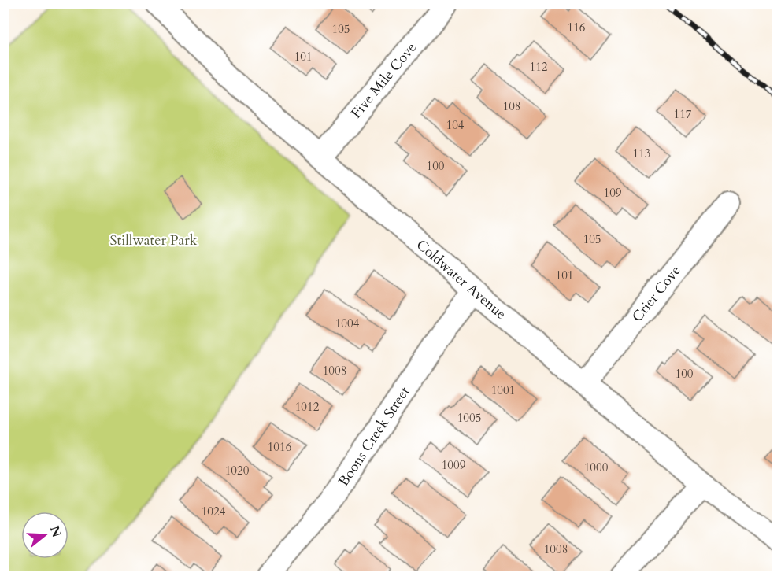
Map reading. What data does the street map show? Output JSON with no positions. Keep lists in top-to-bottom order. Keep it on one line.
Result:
{"streets":{"street":["Five Mile Cove","Coldwater Avenue","Crier Cove","Boons Creek Street"]},"crossings":[["Five Mile Cove","Coldwater Avenue"],["Coldwater Avenue","Crier Cove"],["Coldwater Avenue","Boons Creek Street"]],"parks":["Stillwater Park"],"house_numbers":["116","105","101","112","108","117","104","113","100","109","105","101","1004","1008","100","1001","1012","1005","1016","1009","1000","1020","1024","1008"],"north":"right"}
